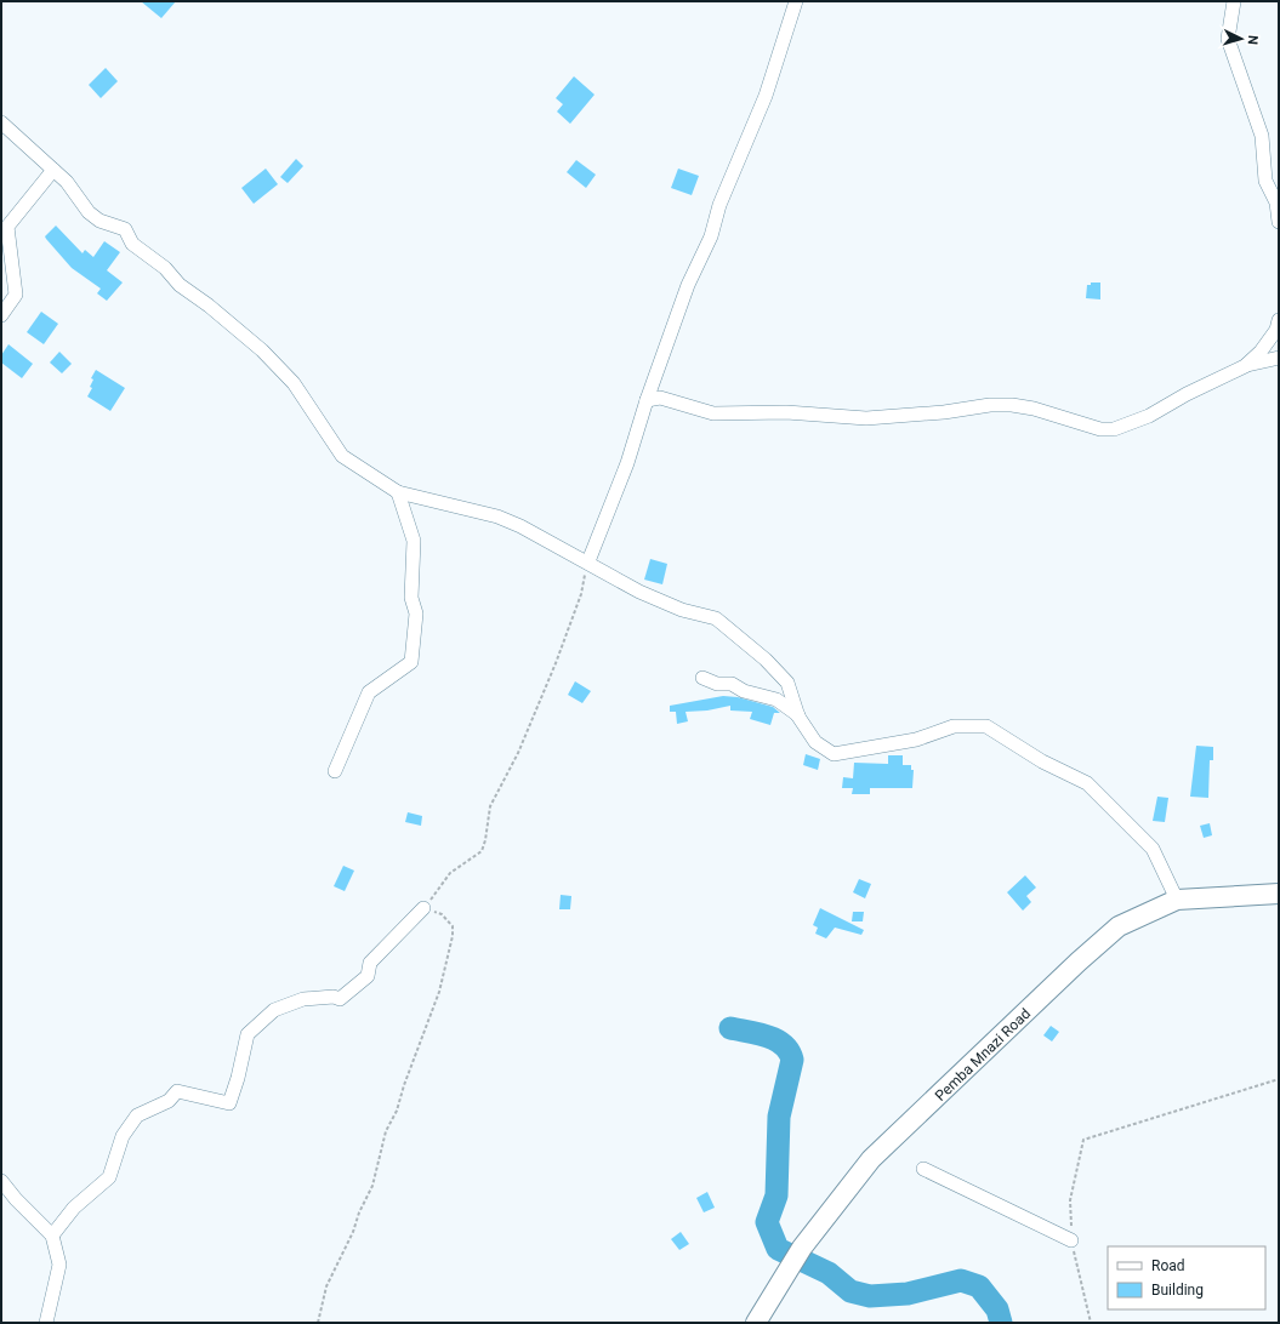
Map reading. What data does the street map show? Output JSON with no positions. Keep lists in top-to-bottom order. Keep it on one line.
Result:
{"streets":{"main road":["Pemba Mnazi Road"]},"legend":["Road","Building"],"north":"right"}
